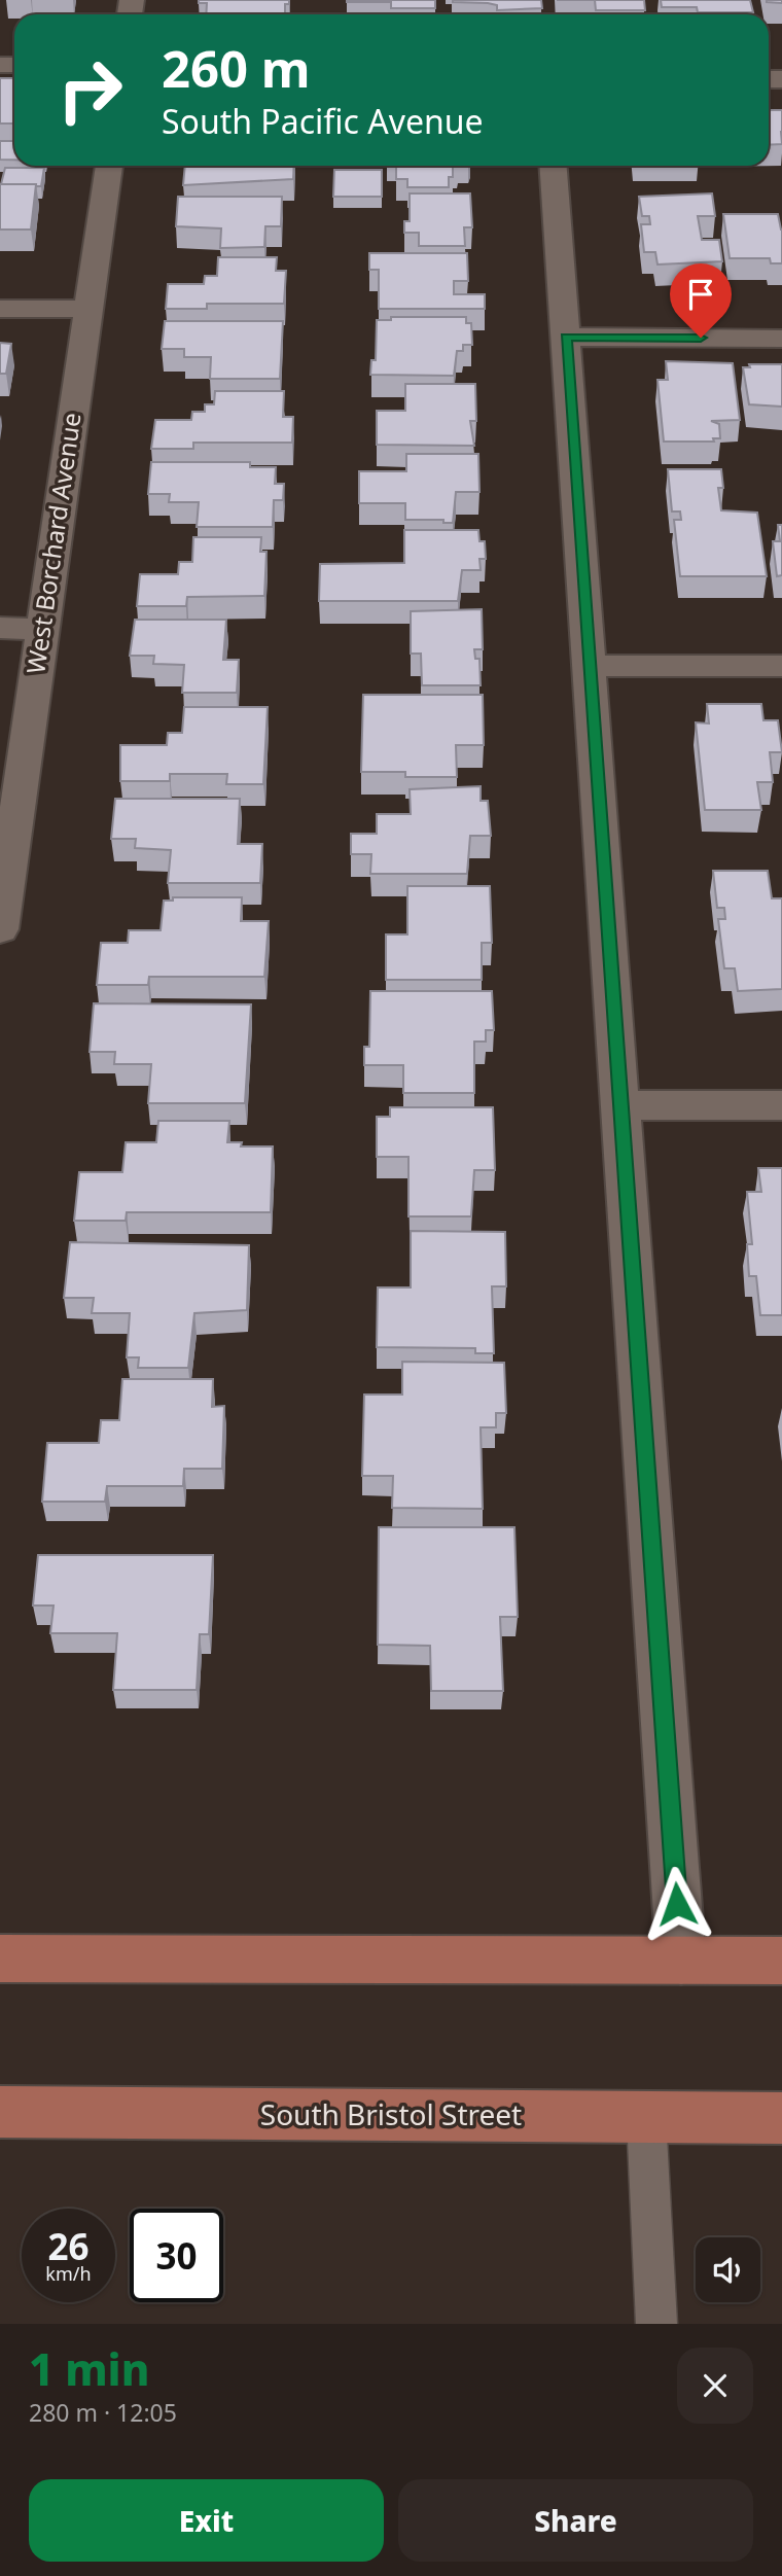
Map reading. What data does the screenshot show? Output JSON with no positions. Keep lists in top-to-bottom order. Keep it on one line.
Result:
{"streets":{"main road":["South Bristol Street"],"street":["West Borchard Avenue"]},"page":{"turn":["260 m","South Pacific Avenue"],"speed":"26 km/h","limit":"30","heading":["1 min","280 m · 12:05"],"buttons":["Exit","Share"]}}
